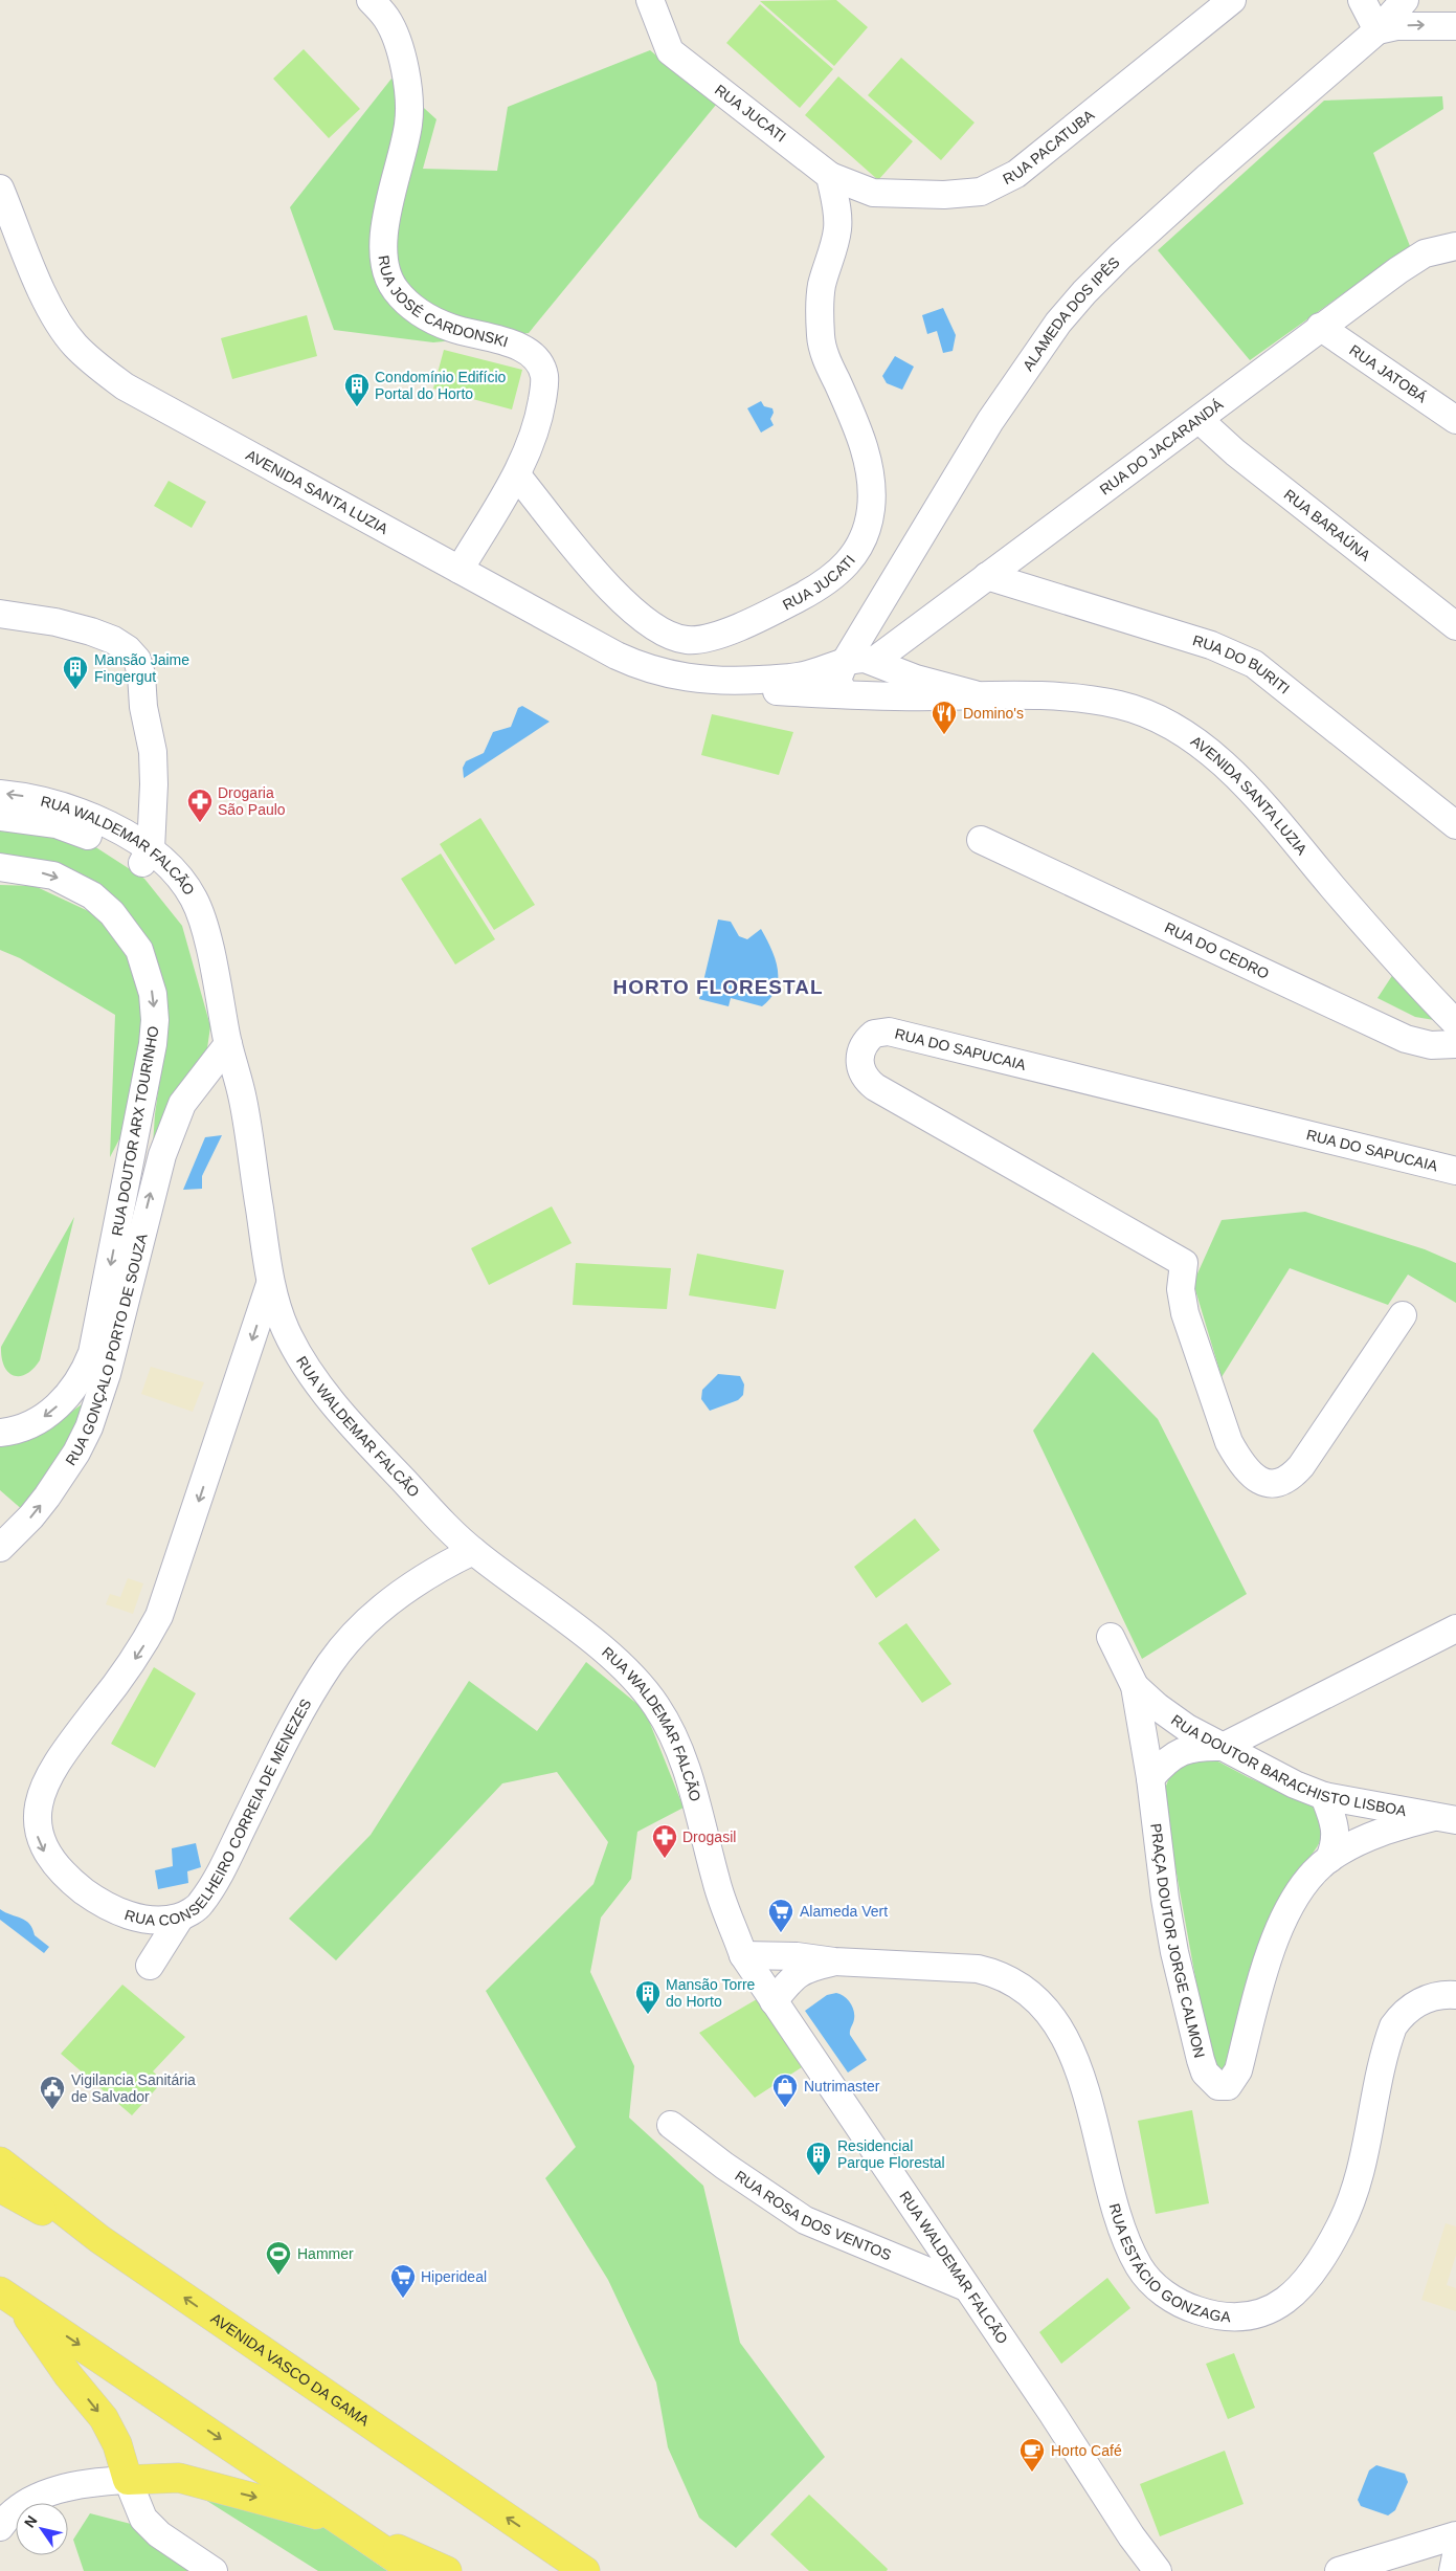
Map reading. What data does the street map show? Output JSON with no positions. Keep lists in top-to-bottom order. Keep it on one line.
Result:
{"streets":{"main road":["AVENIDA VASCO DA GAMA"],"street":["RUA JUCATI","RUA PACATUBA","RUA JOSÉ CARDONSKI","ALAMEDA DOS IPÊS","RUA JATOBÁ","RUA DO JACARANDÁ","AVENIDA SANTA LUZIA","RUA BARAÚNA","RUA DO BURITI","RUA WALDEMAR FALCÃO","RUA DO CEDRO","RUA DO SAPUCAIA","RUA DOUTOR ARX TOURINHO","RUA GONÇALO PORTO DE SOUZA","RUA DOUTOR BARACHISTO LISBOA","RUA CONSELHEIRO CORREIA DE MENEZES","PRAÇA DOUTOR JORGE CALMON","RUA ROSA DOS VENTOS","RUA ESTÁCIO GONZAGA"]},"crossings":[["RUA JUCATI","RUA PACATUBA"],["RUA JUCATI","RUA JOSÉ CARDONSKI"],["RUA JOSÉ CARDONSKI","AVENIDA SANTA LUZIA"],["ALAMEDA DOS IPÊS","AVENIDA SANTA LUZIA"],["RUA JATOBÁ","RUA DO JACARANDÁ"],["RUA DO JACARANDÁ","AVENIDA SANTA LUZIA"],["RUA DO JACARANDÁ","RUA BARAÚNA"],["RUA DO JACARANDÁ","RUA DO BURITI"],["RUA WALDEMAR FALCÃO","RUA GONÇALO PORTO DE SOUZA"],["RUA WALDEMAR FALCÃO","RUA CONSELHEIRO CORREIA DE MENEZES"],["RUA WALDEMAR FALCÃO","RUA ROSA DOS VENTOS"],["RUA WALDEMAR FALCÃO","RUA ESTÁCIO GONZAGA"],["RUA DOUTOR BARACHISTO LISBOA","PRAÇA DOUTOR JORGE CALMON"]],"one_way":["RUA GONÇALO PORTO DE SOUZA","RUA CONSELHEIRO CORREIA DE MENEZES"],"districts":["HORTO FLORESTAL"],"places":{"building":["Condomínio Edifício Portal do Horto","Mansão Jaime Fingergut","Mansão Torre do Horto","Residencial Parque Florestal"],"restaurant":["Domino's"],"pharmacy":["Drogaria São Paulo","Drogasil"],"supermarket":["Alameda Vert","Hiperideal"],"shop":["Nutrimaster"],"public building":["Vigilancia Sanitária de Salvador"],"sports":["Hammer"],"cafe":["Horto Café"]},"north":"top left"}
